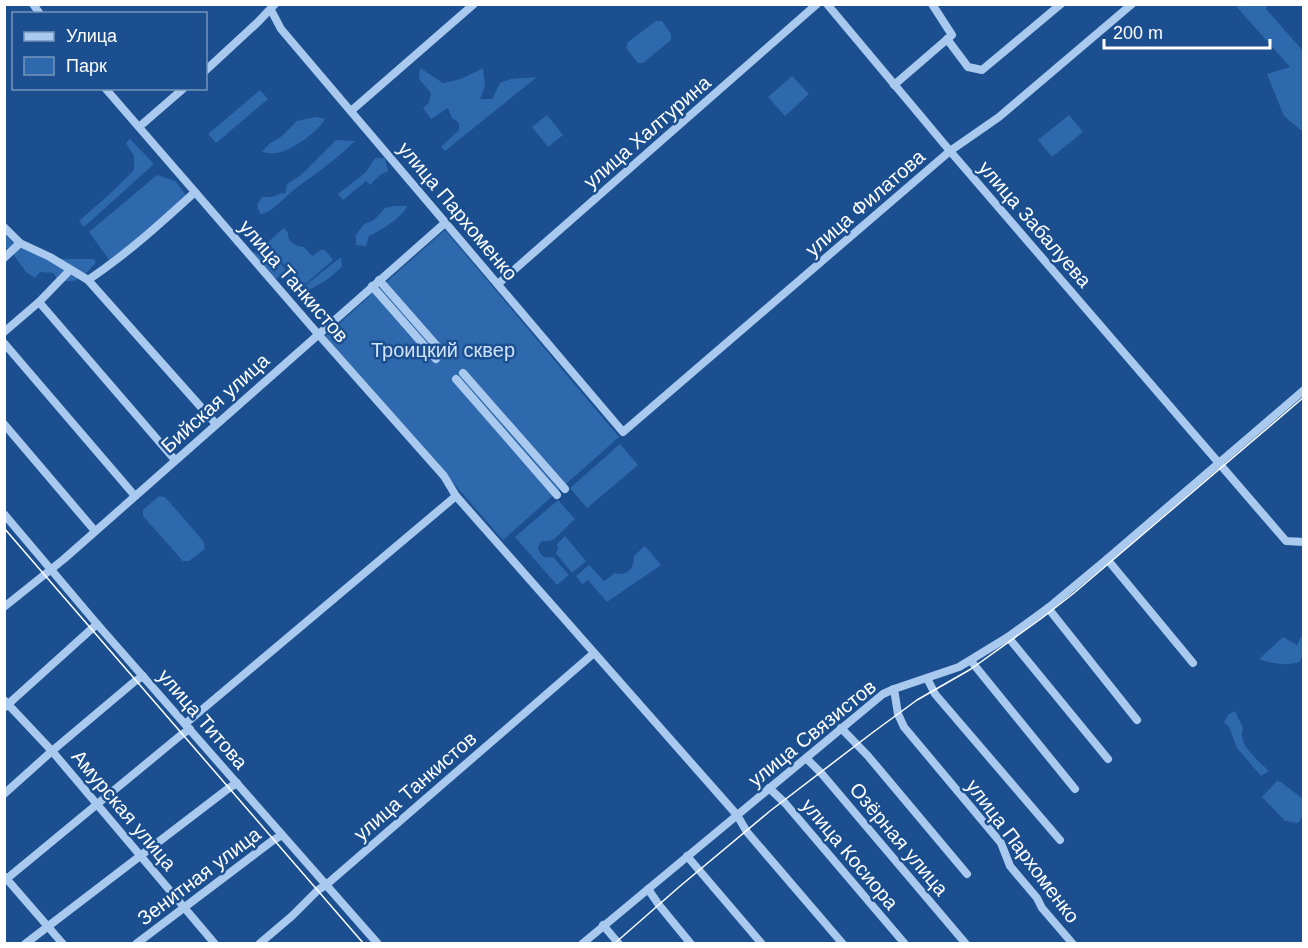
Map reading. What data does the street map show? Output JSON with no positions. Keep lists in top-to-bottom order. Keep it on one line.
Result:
{"streets":{"street":["улица Халтурина","улица Филатова","улица Пархоменко","улица Забалуева","улица Танкистов","Бийская улица","улица Титова","улица Связистов","Амурская улица","Озёрная улица","улица Косиора","Зенитная улица"]},"crossings":[["улица Халтурина","улица Пархоменко"],["улица Филатова","улица Пархоменко"],["улица Филатова","улица Забалуева"],["улица Пархоменко","Бийская улица"],["улица Пархоменко","улица Связистов"],["улица Забалуева","улица Связистов"],["улица Танкистов","Бийская улица"],["улица Танкистов","улица Титова"],["улица Танкистов","улица Связистов"],["Бийская улица","улица Титова"],["улица Титова","Зенитная улица"],["улица Связистов","Озёрная улица"],["улица Связистов","улица Косиора"],["Амурская улица","Зенитная улица"]],"parks":["Троицкий сквер"],"legend":["Улица","Парк"],"scale_bar":"200 m"}
